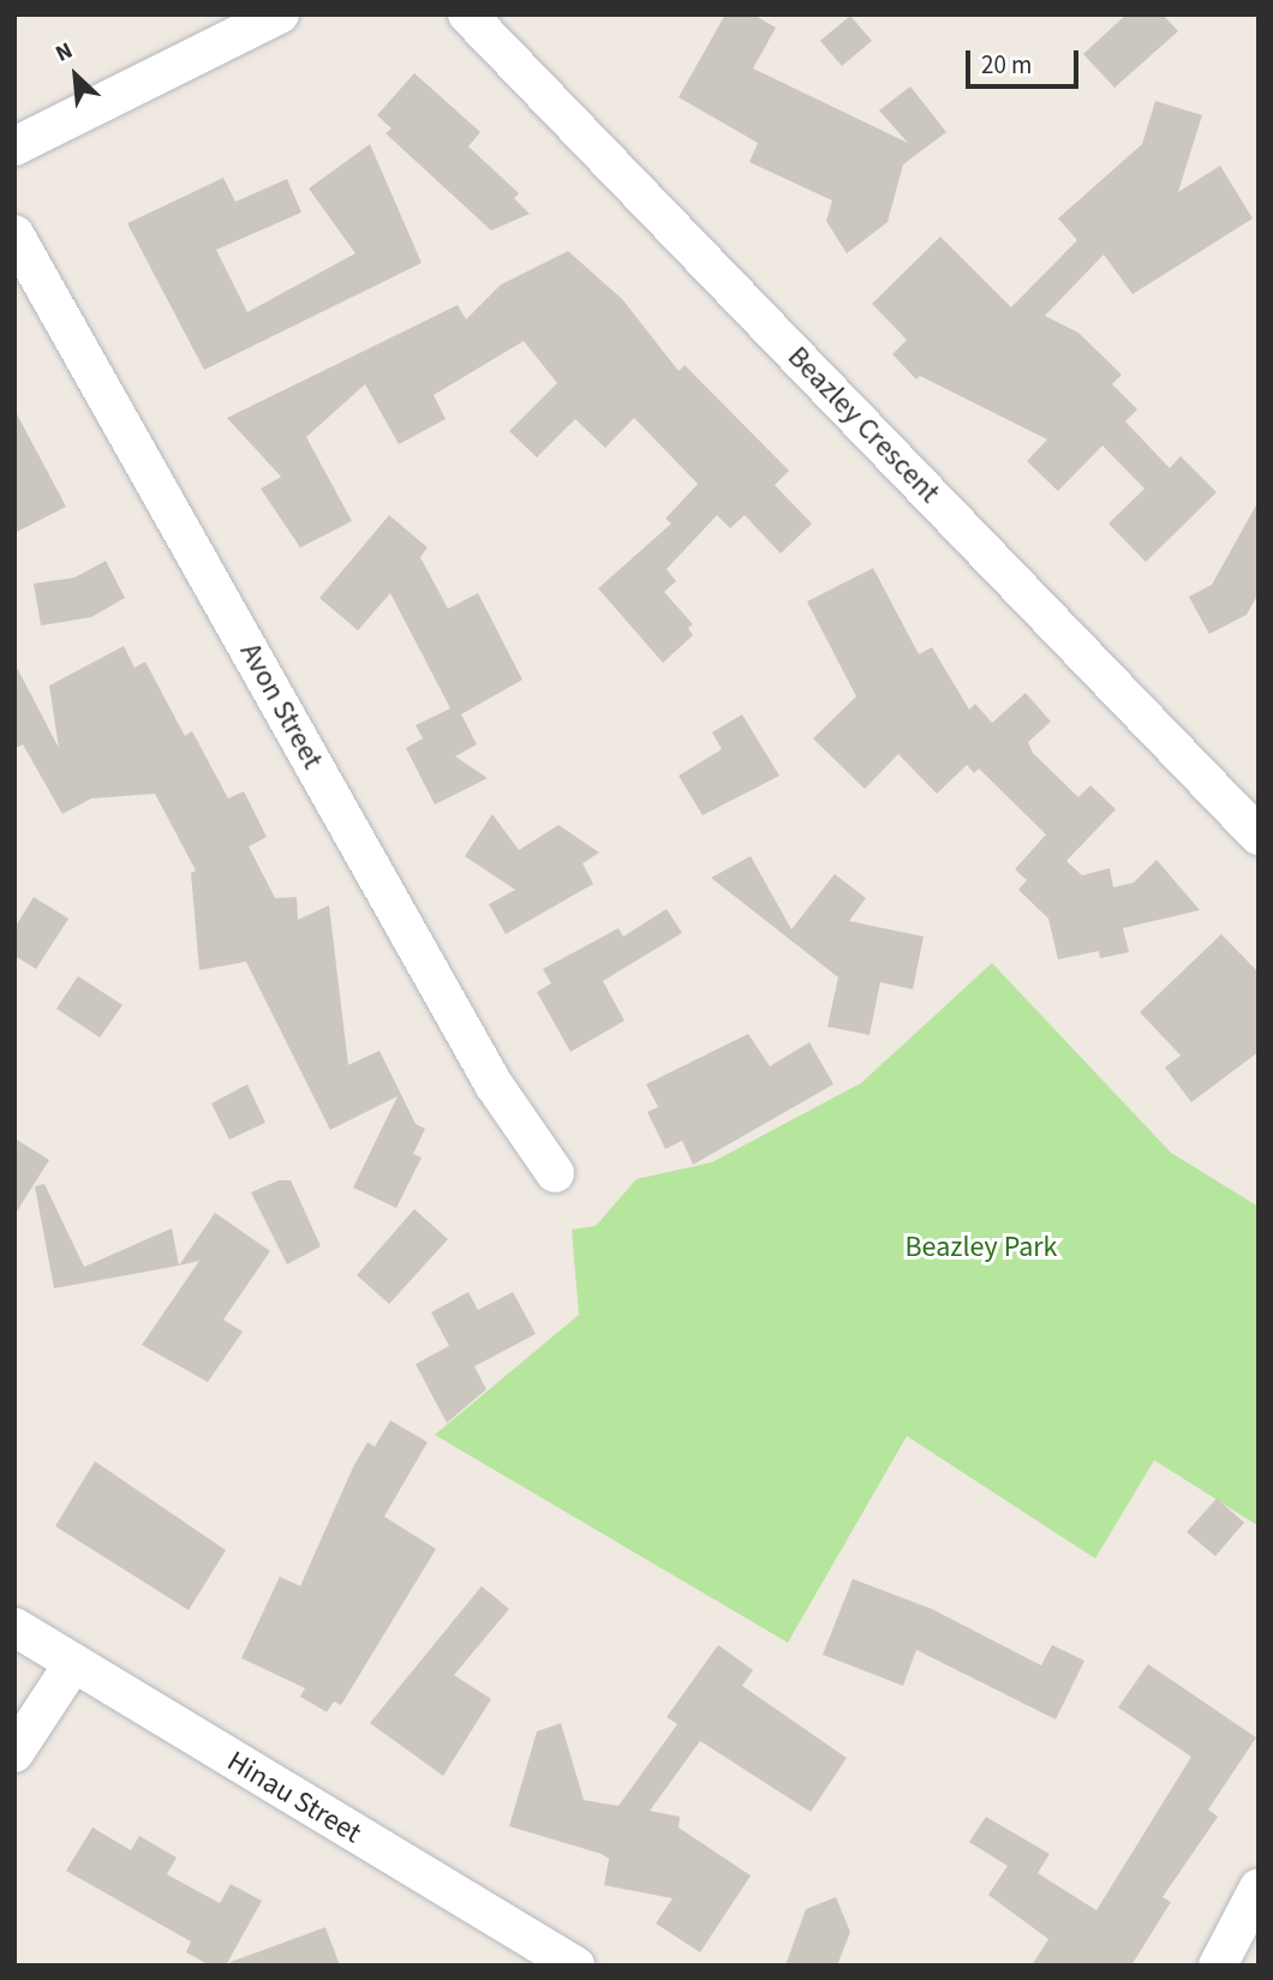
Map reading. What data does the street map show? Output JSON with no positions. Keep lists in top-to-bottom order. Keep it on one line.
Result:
{"streets":{"street":["Beazley Crescent","Avon Street","Hinau Street"]},"parks":["Beazley Park"],"scale_bar":"20 m","north":"top left"}
